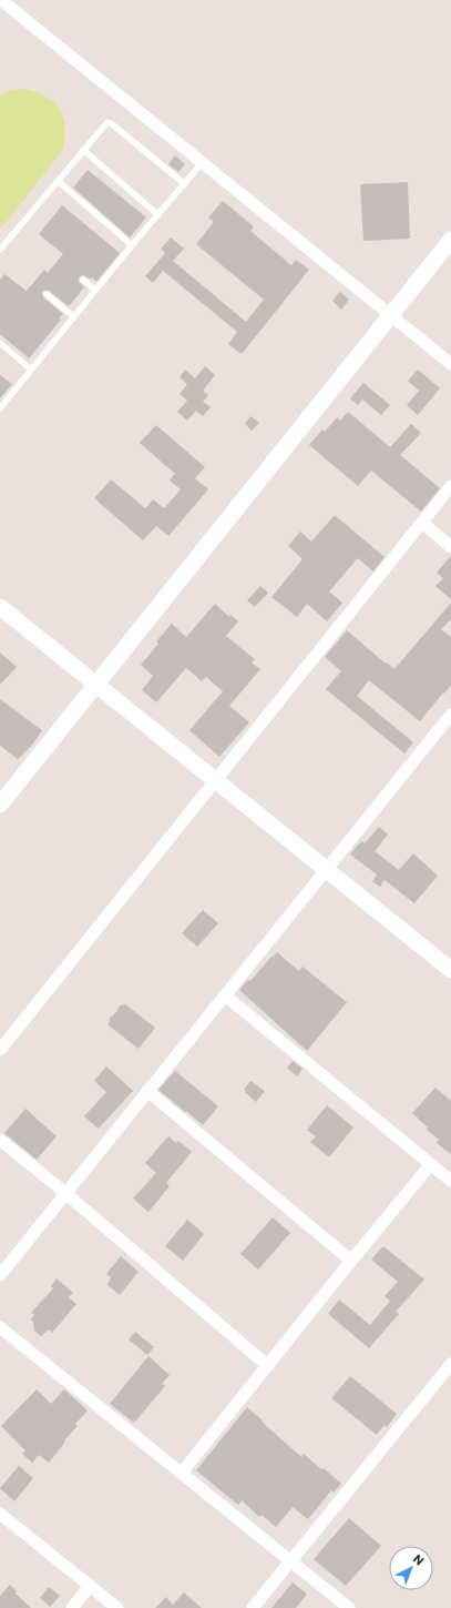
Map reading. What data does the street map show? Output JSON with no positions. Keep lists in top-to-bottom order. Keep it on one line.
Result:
{"north":"top right"}
